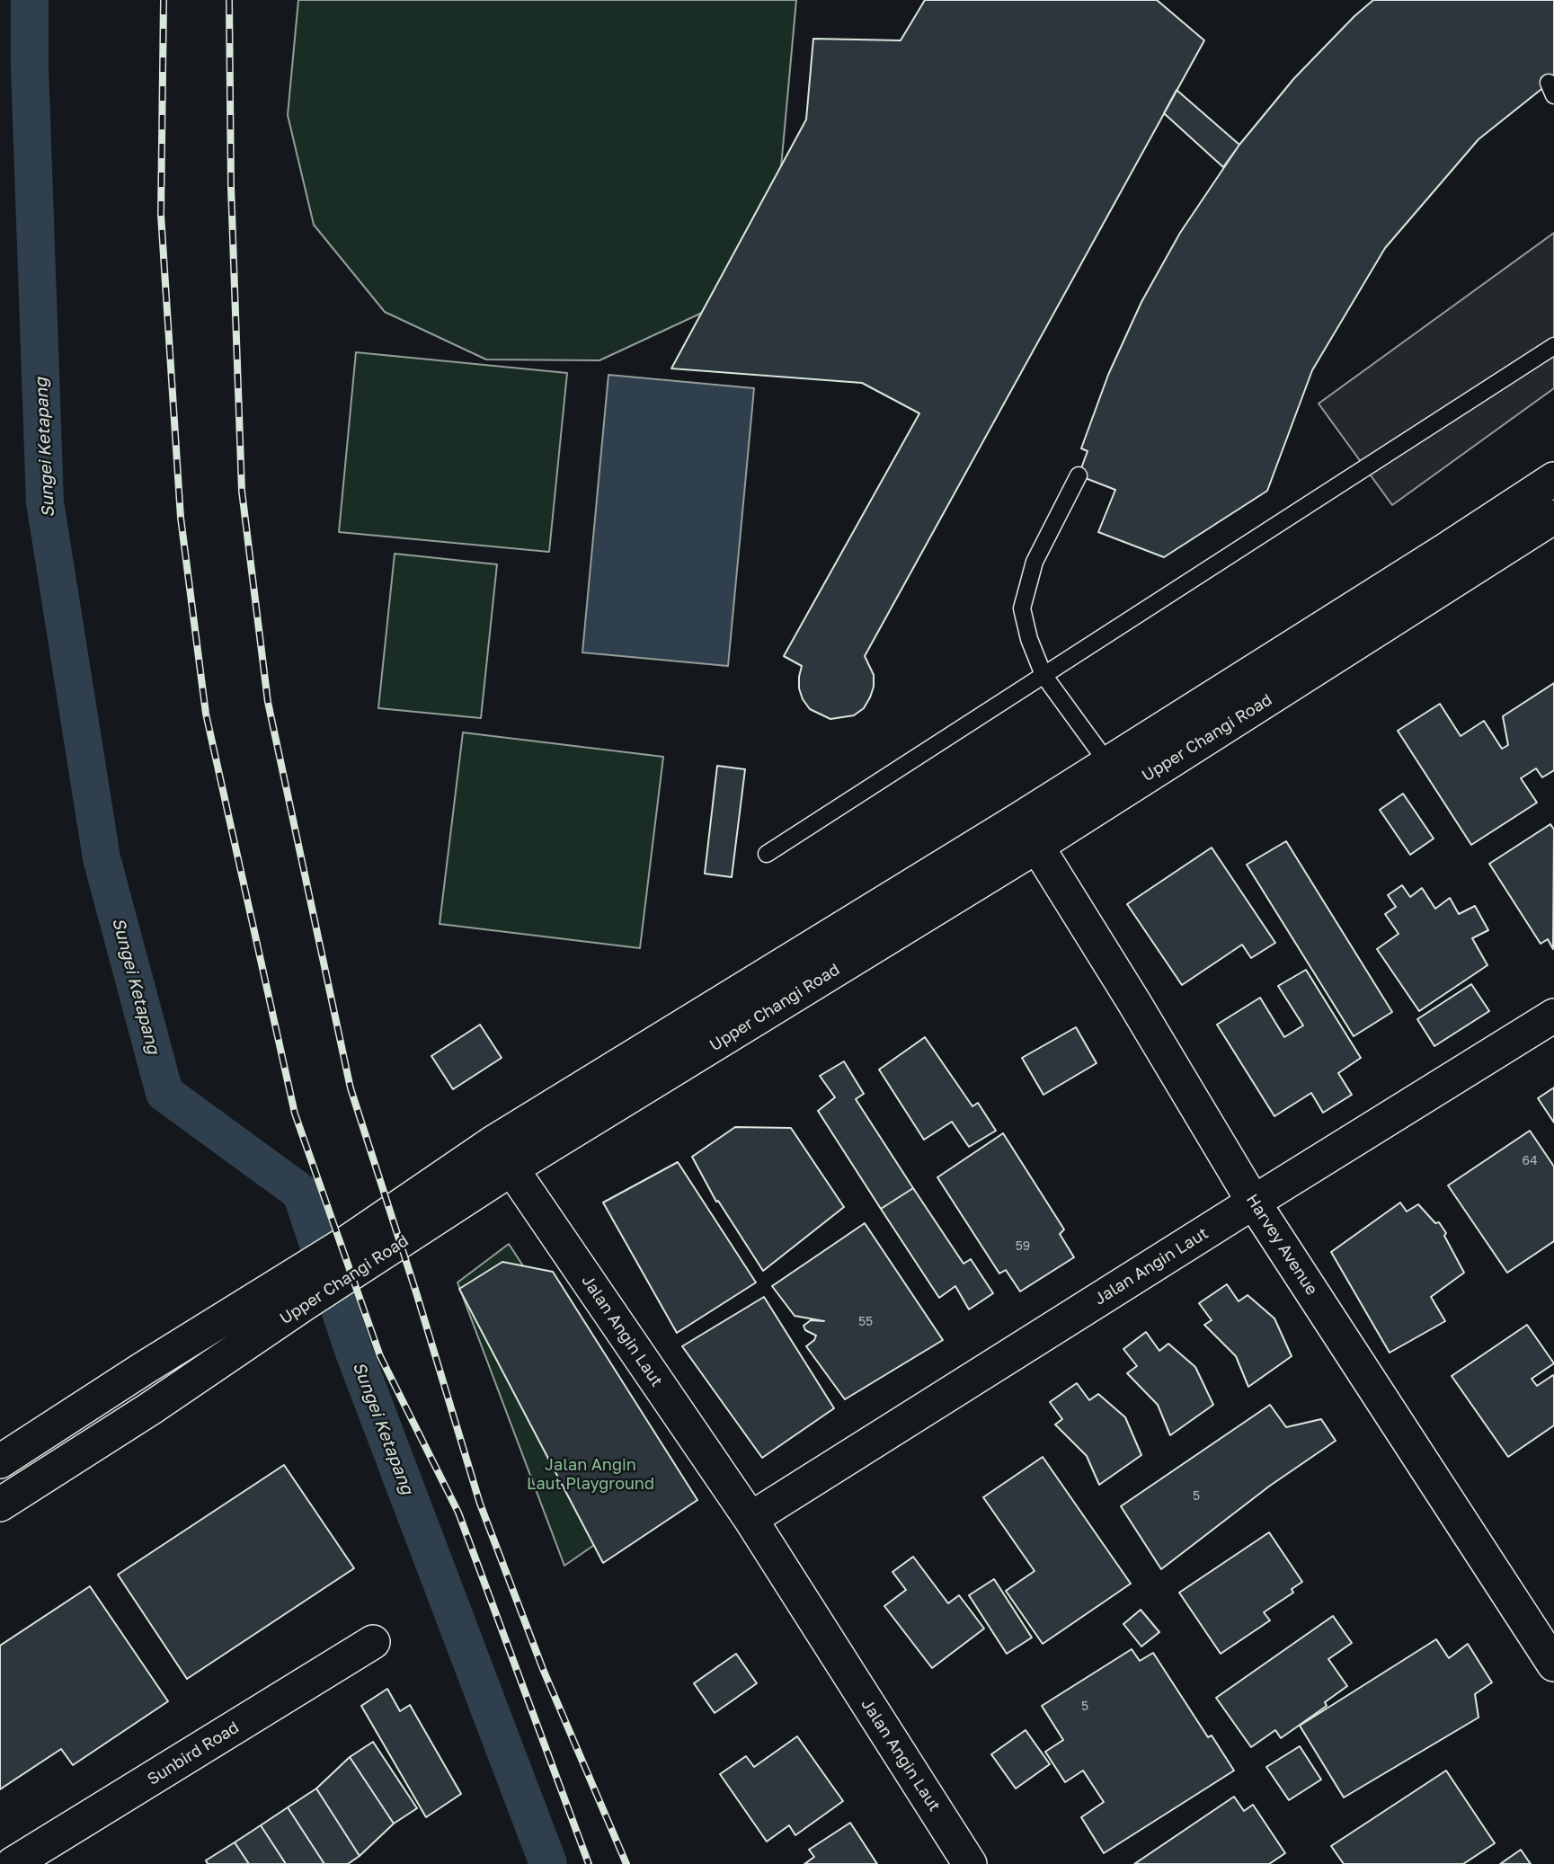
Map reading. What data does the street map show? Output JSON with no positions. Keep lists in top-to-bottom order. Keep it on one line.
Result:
{"streets":{"street":["Upper Changi Road","Harvey Avenue","Jalan Angin Laut","Sunbird Road"]},"crossings":[["Upper Changi Road","Harvey Avenue"],["Upper Changi Road","Jalan Angin Laut"],["Harvey Avenue","Jalan Angin Laut"]],"water":["Sungei Ketapang"],"parks":["Jalan Angin Laut Playground"],"house_numbers":["64","59","55","5","5"]}
